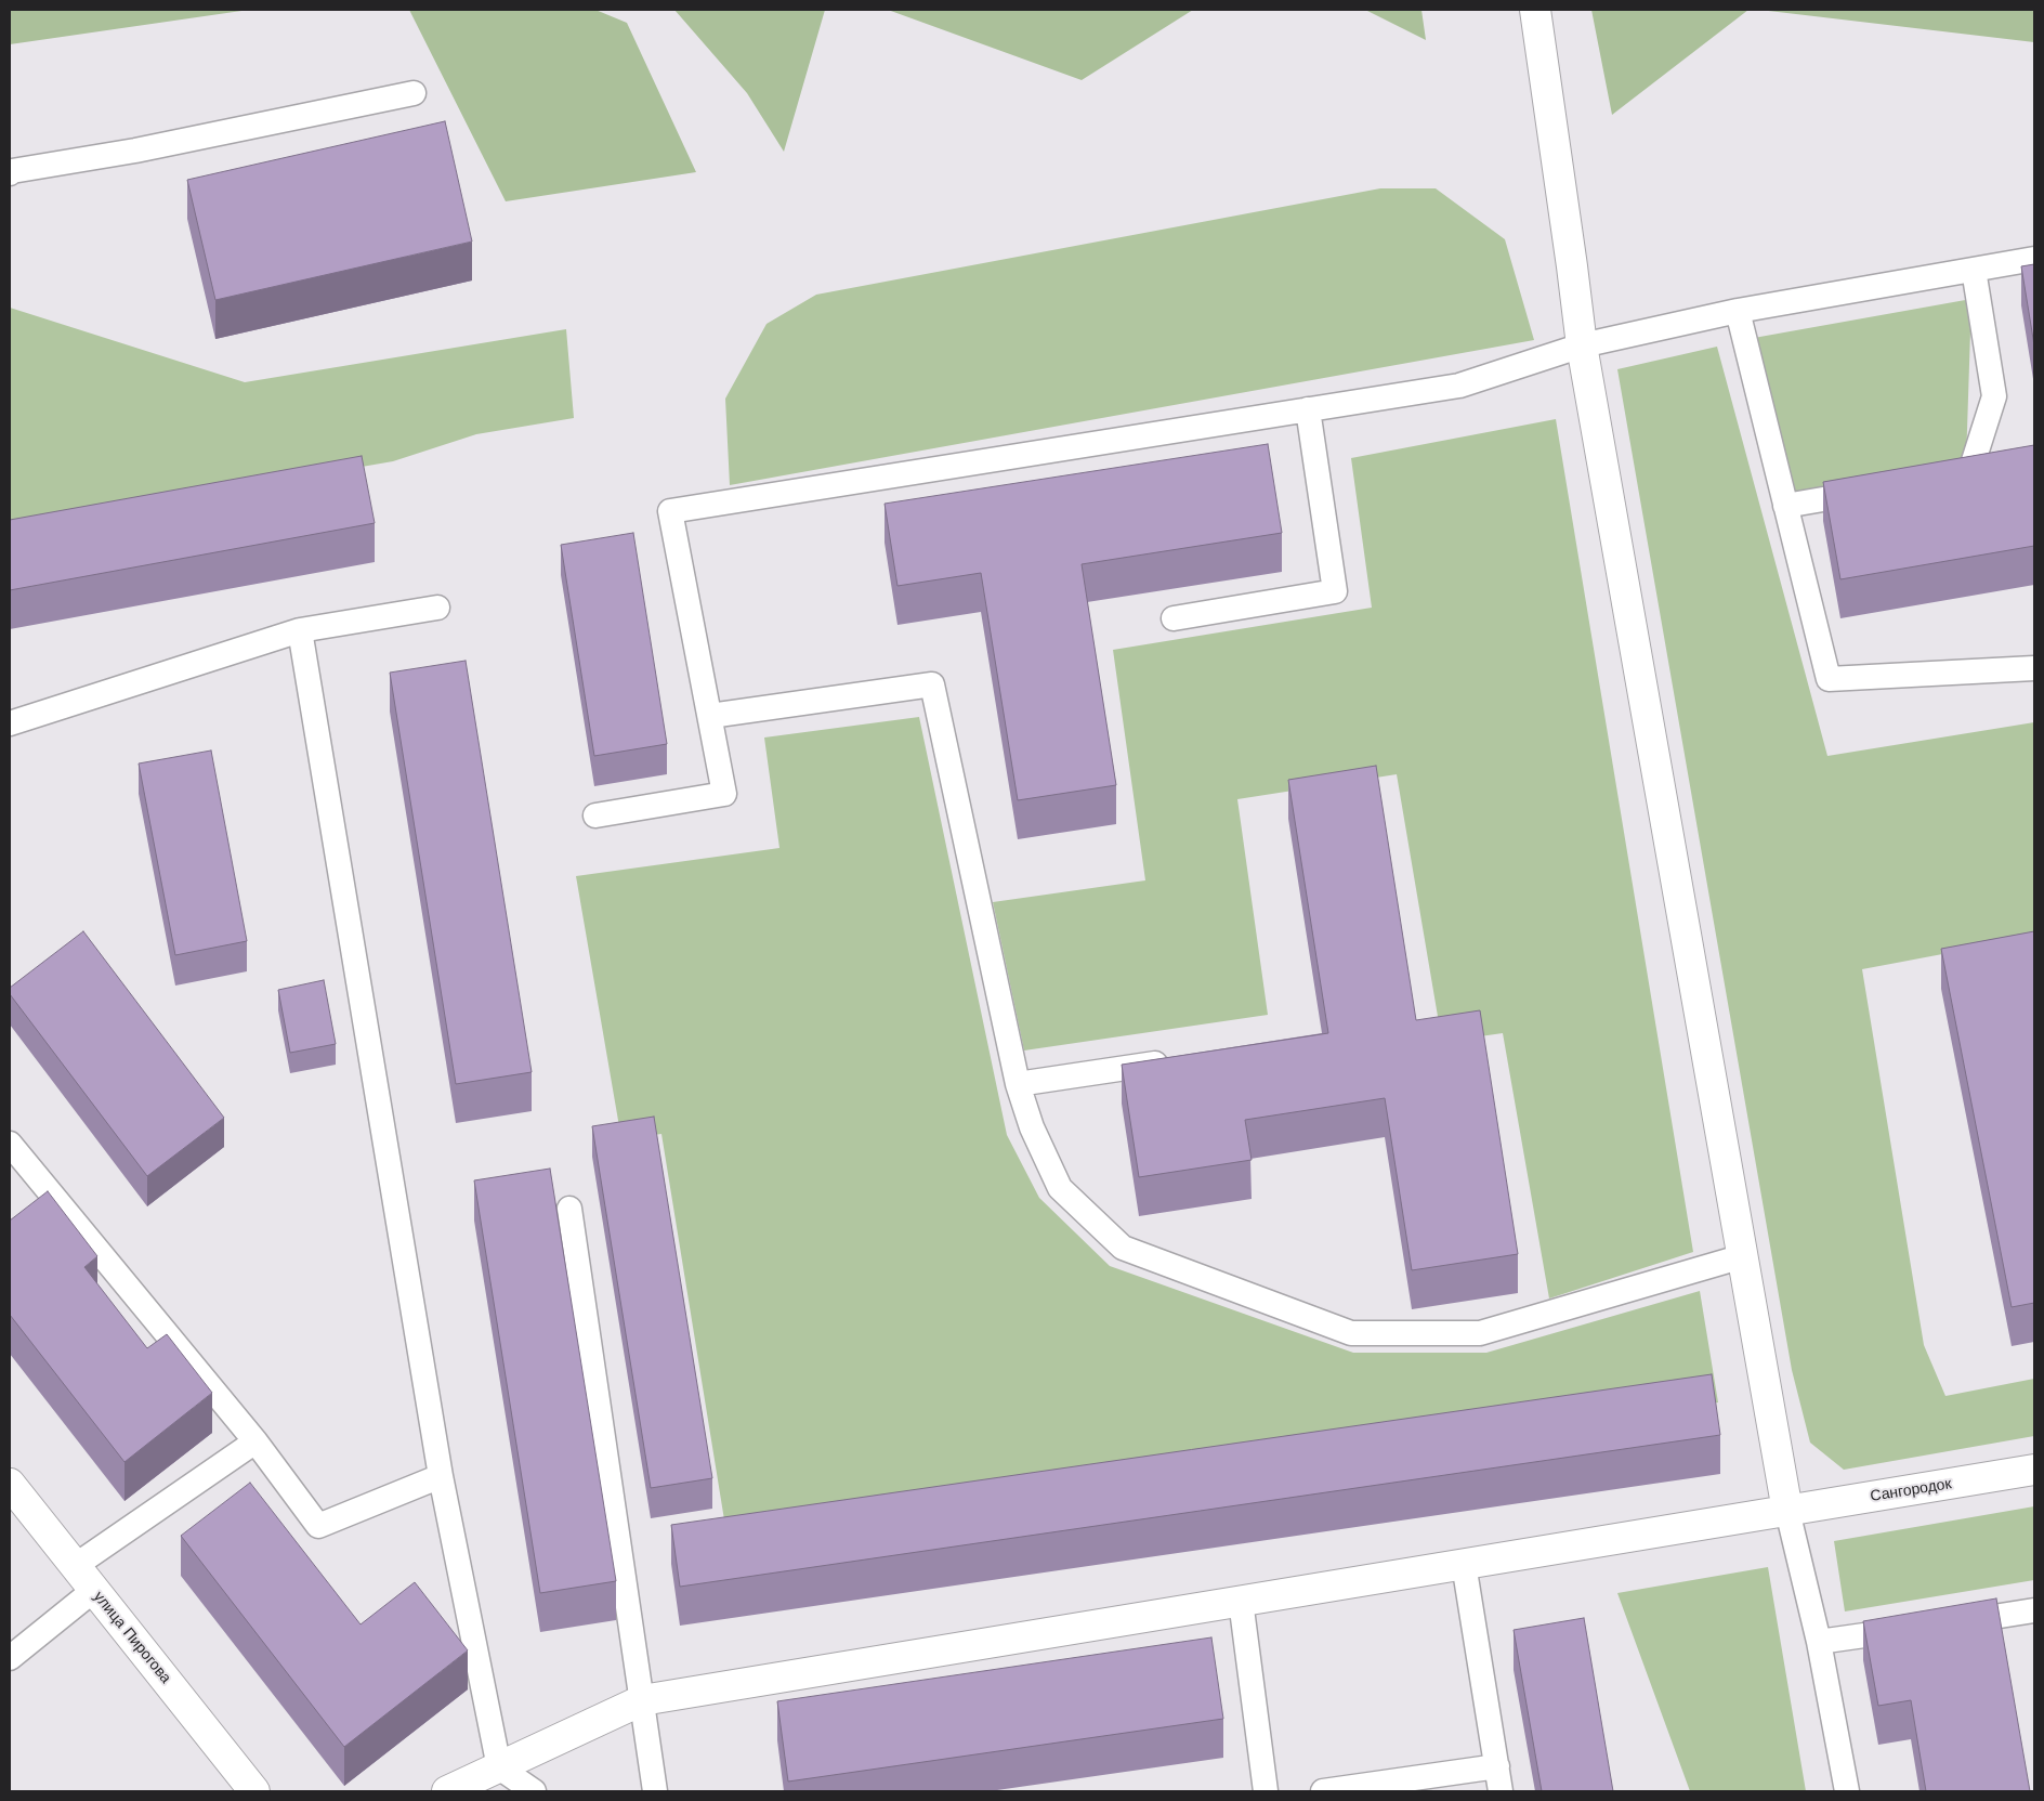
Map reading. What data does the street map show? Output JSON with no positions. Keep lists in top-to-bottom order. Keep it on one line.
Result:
{"streets":{"street":["Сангородок","улица Пирогова"]}}
